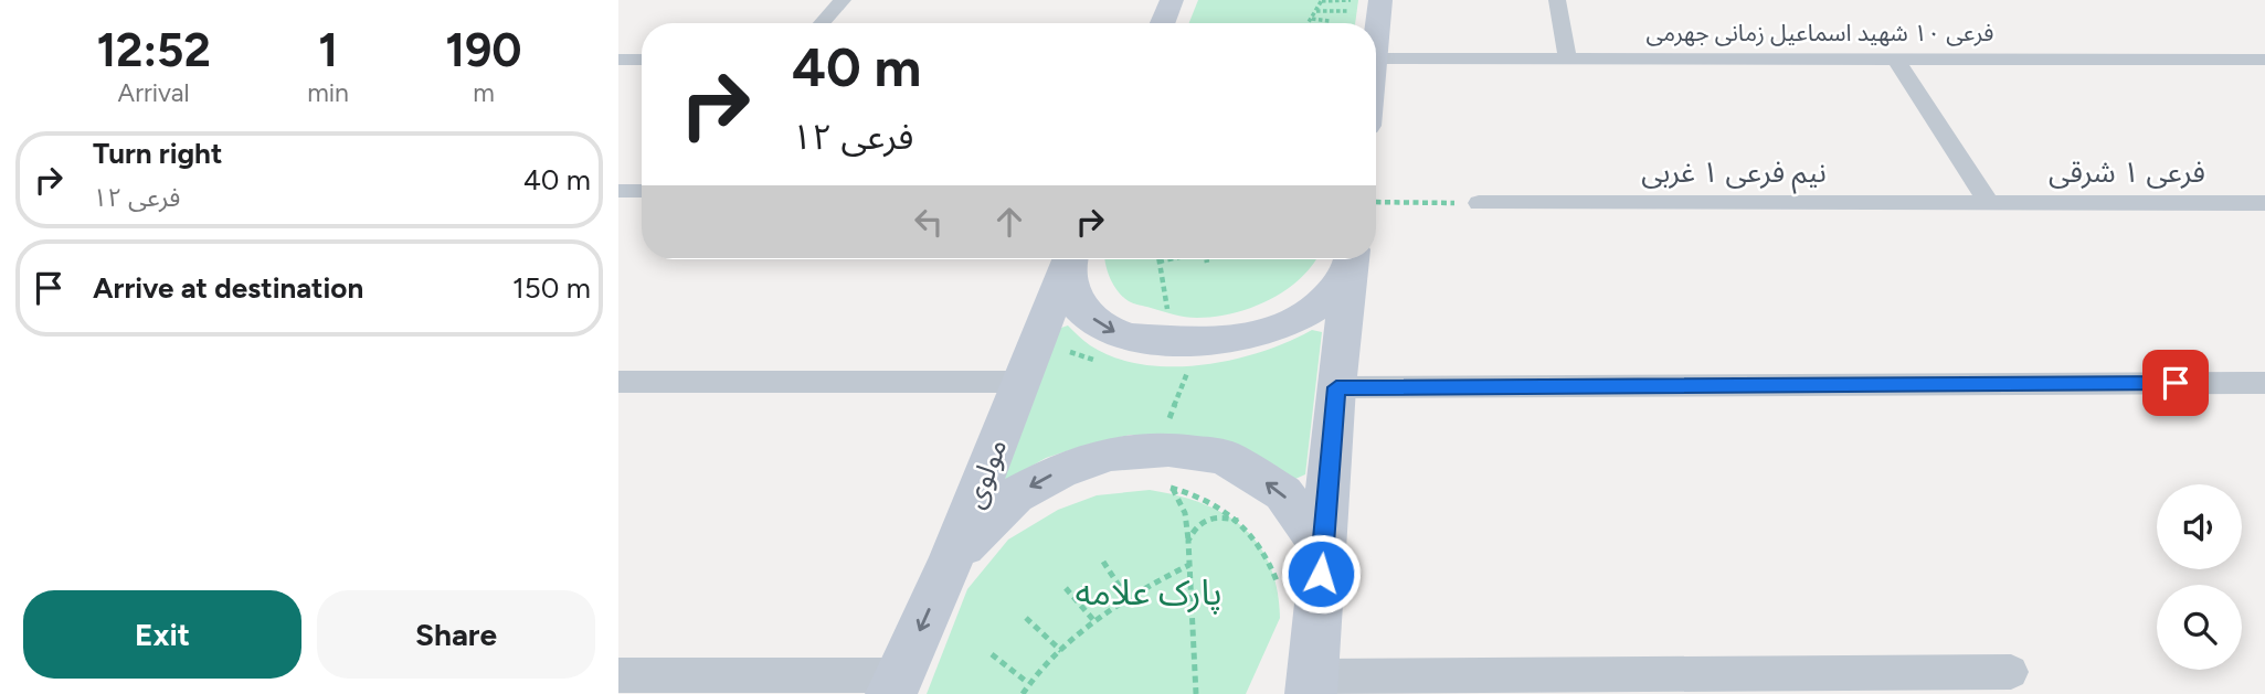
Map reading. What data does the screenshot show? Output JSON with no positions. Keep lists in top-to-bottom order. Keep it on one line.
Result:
{"streets":{"street":["فرعی ۱۰ شهید اسماعیل زمانی جهرمی","نیم فرعی ۱ غربی","فرعی ۱ شرقی","مولوی"]},"crossings":[["نیم فرعی ۱ غربی","فرعی ۱ شرقی"]],"parks":["پارک علامه"],"page":{"eta":["12:52","Arrival","1","min","190","m"],"turn":["40 m","فرعی ۱۲"],"list":[{"name":"Turn right","note":"فرعی ۱۲","value":"40 m"},{"name":"Arrive at destination","value":"150 m"}],"buttons":["Exit","Share"]}}
